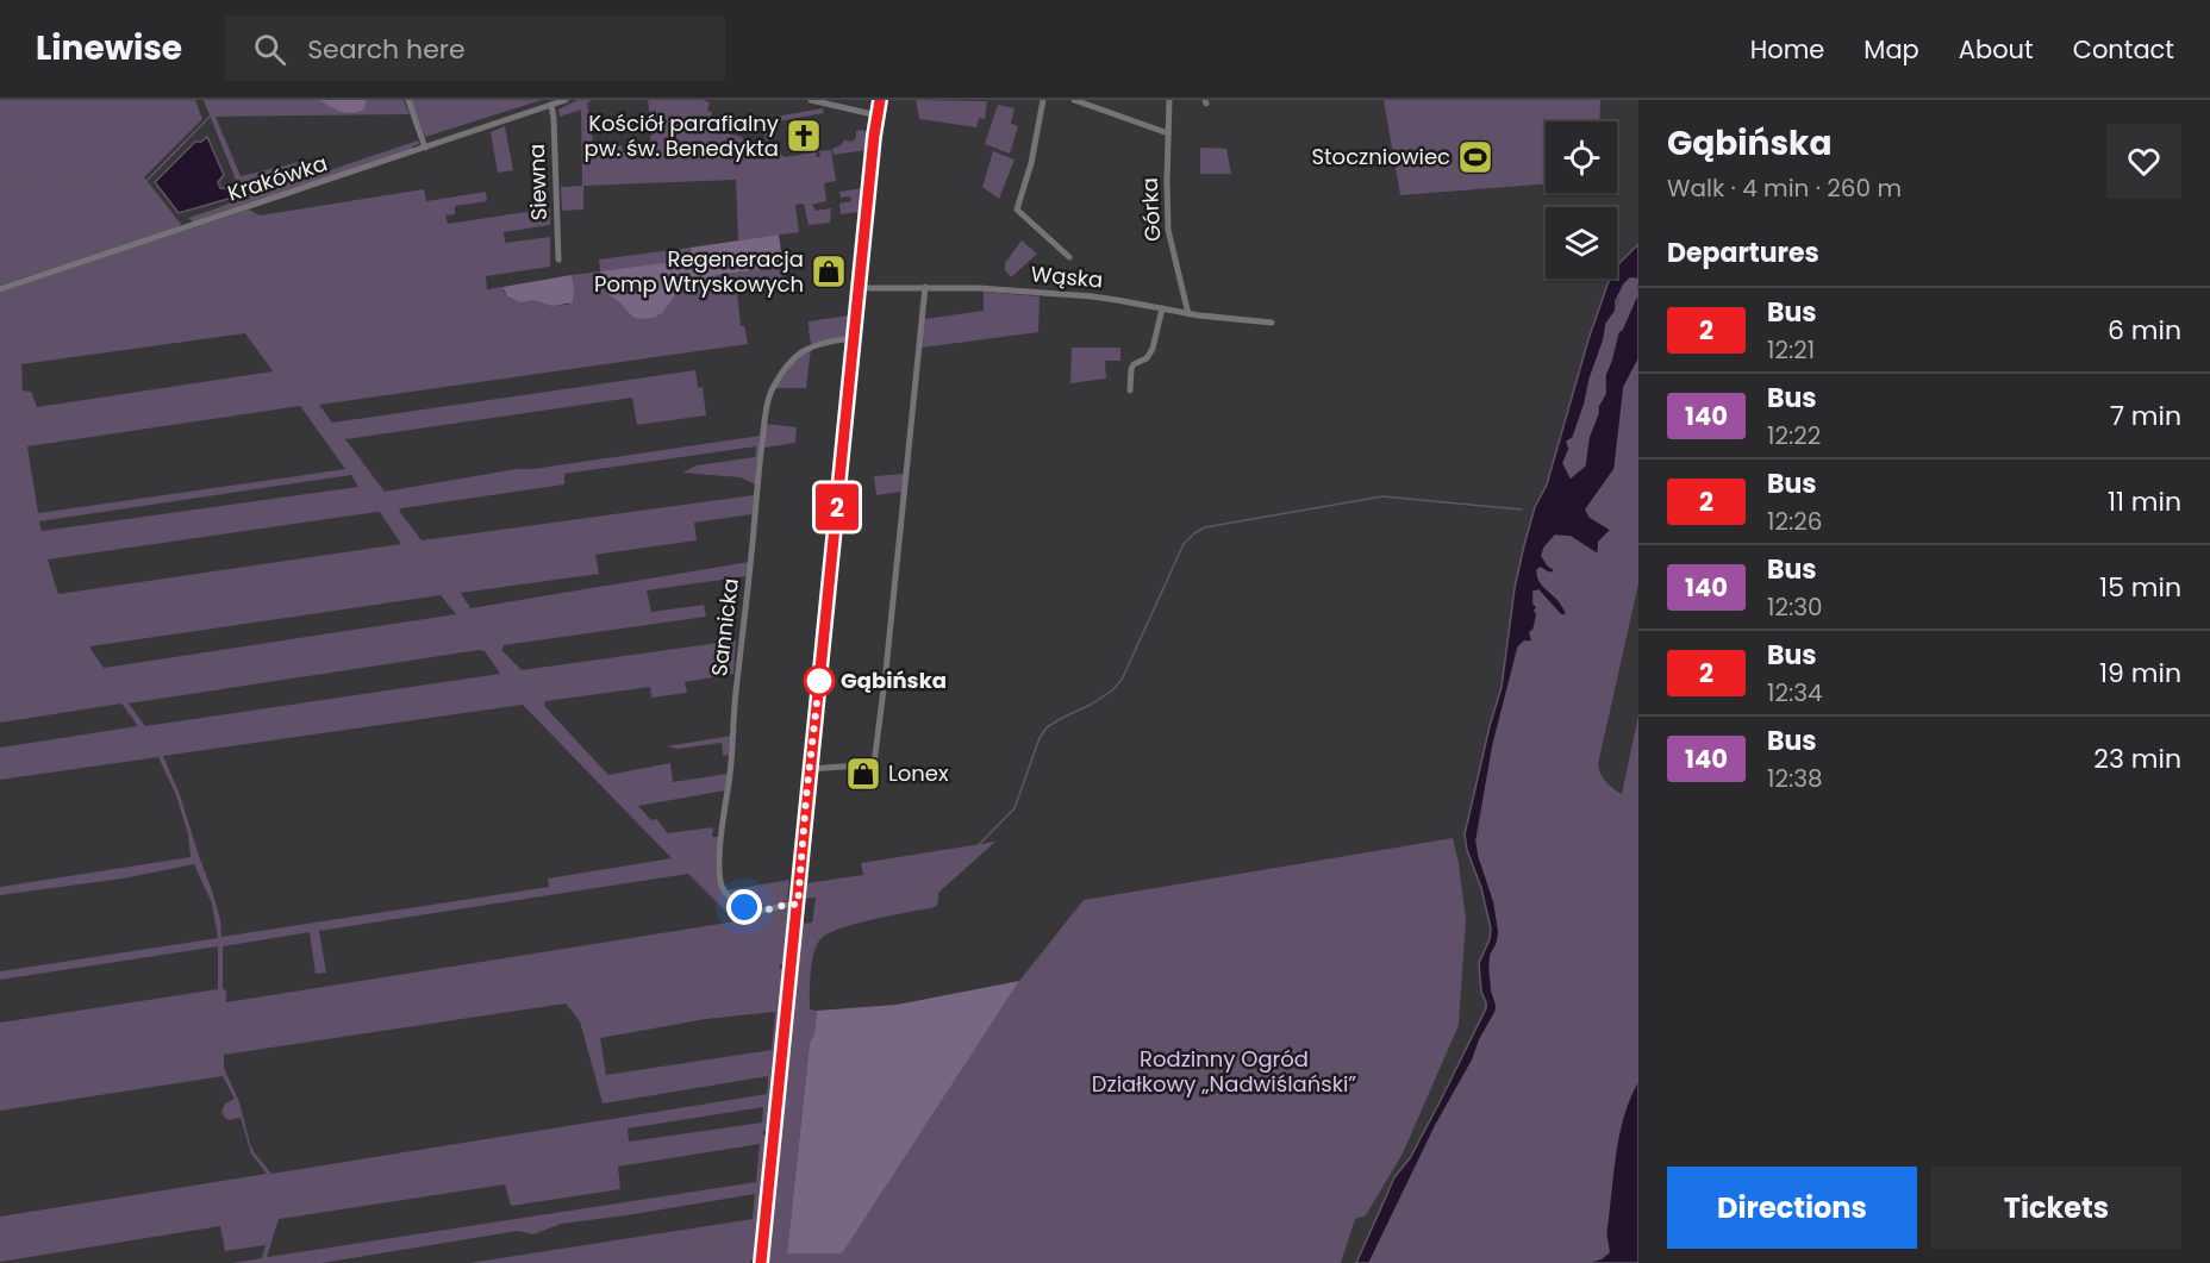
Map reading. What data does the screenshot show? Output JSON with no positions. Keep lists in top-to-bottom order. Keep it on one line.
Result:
{"streets":{"street":["Krakówka","Siewna","Górka","Wąska","Sannicka"]},"crossings":[["Krakówka","Siewna"],["Górka","Wąska"]],"parks":["Rodzinny Ogród Działkowy „Nadwiślański”"],"places":{"church":["Kościół parafialny pw. św. Benedykta"],"sports":["Stoczniowiec"],"shop":["Regeneracja Pomp Wtryskowych","Lonex"],"other":["Gąbińska"]},"lines":["bus line 2"],"page":{"header":"Linewise","search":"Search here","nav":["Home","Map","About","Contact"],"on_map":"2","heading":[["Gąbińska","Walk · 4 min · 260 m"],"Departures"],"list":[{"mark":"2","name":"Bus","note":"12:21","value":"6 min"},{"mark":"140","name":"Bus","note":"12:22","value":"7 min"},{"mark":"2","name":"Bus","note":"12:26","value":"11 min"},{"mark":"140","name":"Bus","note":"12:30","value":"15 min"},{"mark":"2","name":"Bus","note":"12:34","value":"19 min"},{"mark":"140","name":"Bus","note":"12:38","value":"23 min"}],"buttons":["Directions","Tickets"]}}
